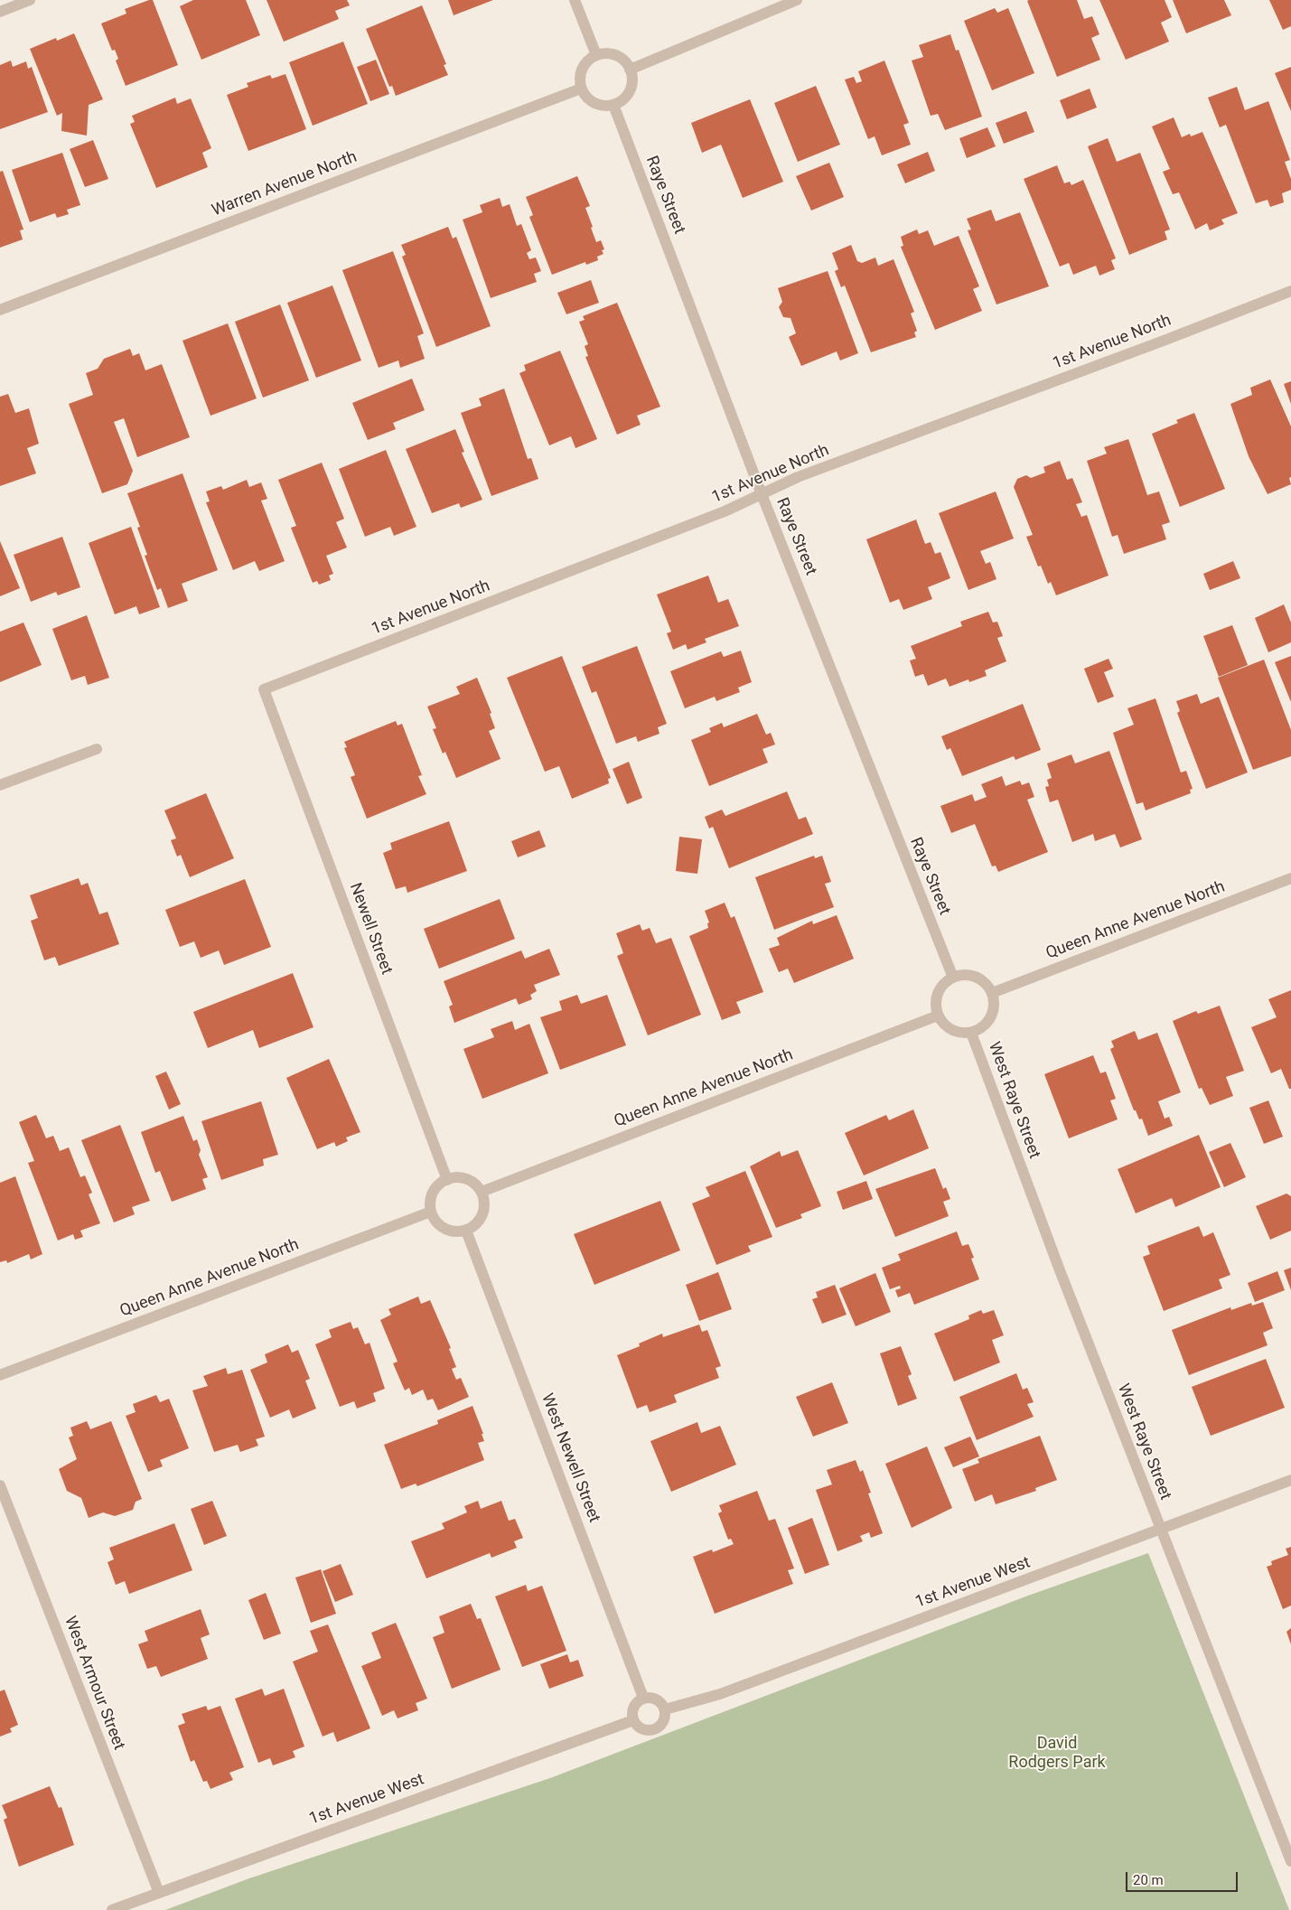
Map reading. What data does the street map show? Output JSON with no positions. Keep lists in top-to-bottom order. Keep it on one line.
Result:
{"streets":{"street":["Warren Avenue North","Raye Street","1st Avenue North","Queen Anne Avenue North","Newell Street","West Raye Street","West Newell Street","1st Avenue West","West Armour Street"]},"crossings":[["Warren Avenue North","Raye Street"],["Raye Street","1st Avenue North"],["Raye Street","Queen Anne Avenue North"],["Raye Street","West Raye Street"],["1st Avenue North","Newell Street"],["Queen Anne Avenue North","Newell Street"],["Queen Anne Avenue North","West Raye Street"],["Queen Anne Avenue North","West Newell Street"],["Newell Street","West Newell Street"],["West Raye Street","1st Avenue West"],["West Newell Street","1st Avenue West"],["1st Avenue West","West Armour Street"]],"parks":["David Rodgers Park"],"scale_bar":"20 m"}
